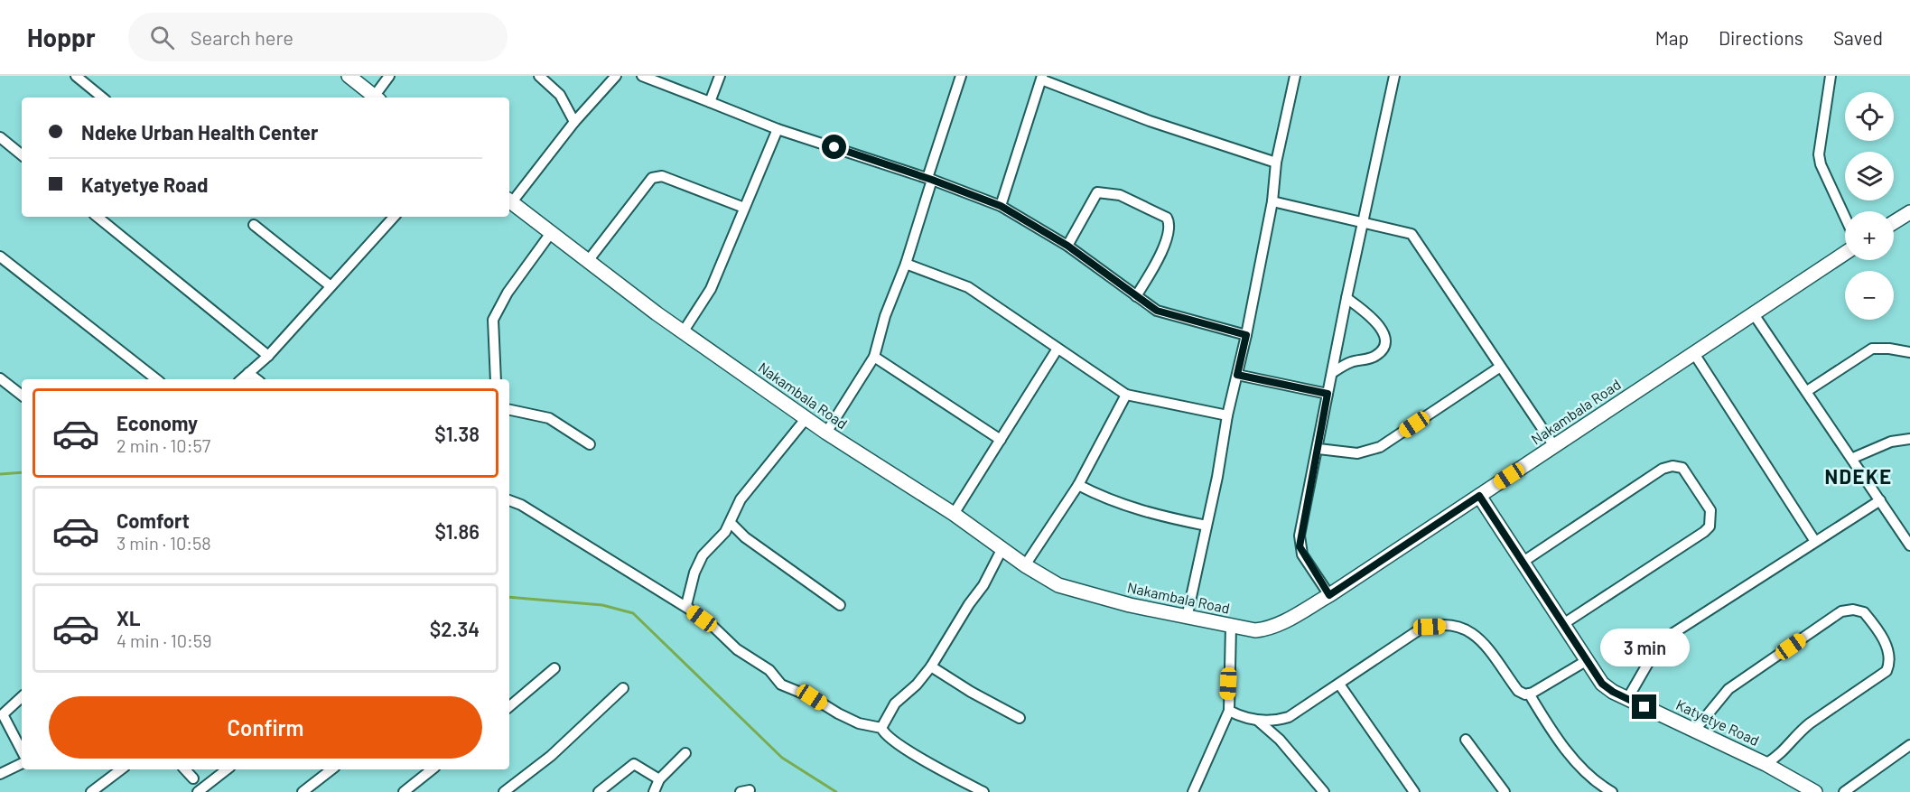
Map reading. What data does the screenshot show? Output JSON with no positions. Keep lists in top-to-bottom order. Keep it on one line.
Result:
{"streets":{"main road":["Nakambala Road","Katyetye Road"]},"crossings":[["Nakambala Road","Katyetye Road"]],"districts":["NDEKE"],"page":{"header":"Hoppr","search":"Search here","nav":["Map","Directions","Saved"],"map_buttons":["+","−"],"banner":["Ndeke Urban Health Center","Katyetye Road"],"list":[{"name":"Economy","note":"2 min · 10:57","value":"$1.38"},{"name":"Comfort","note":"3 min · 10:58","value":"$1.86"},{"name":"XL","note":"4 min · 10:59","value":"$2.34"}],"bubble":"3 min","buttons":"Confirm"}}
